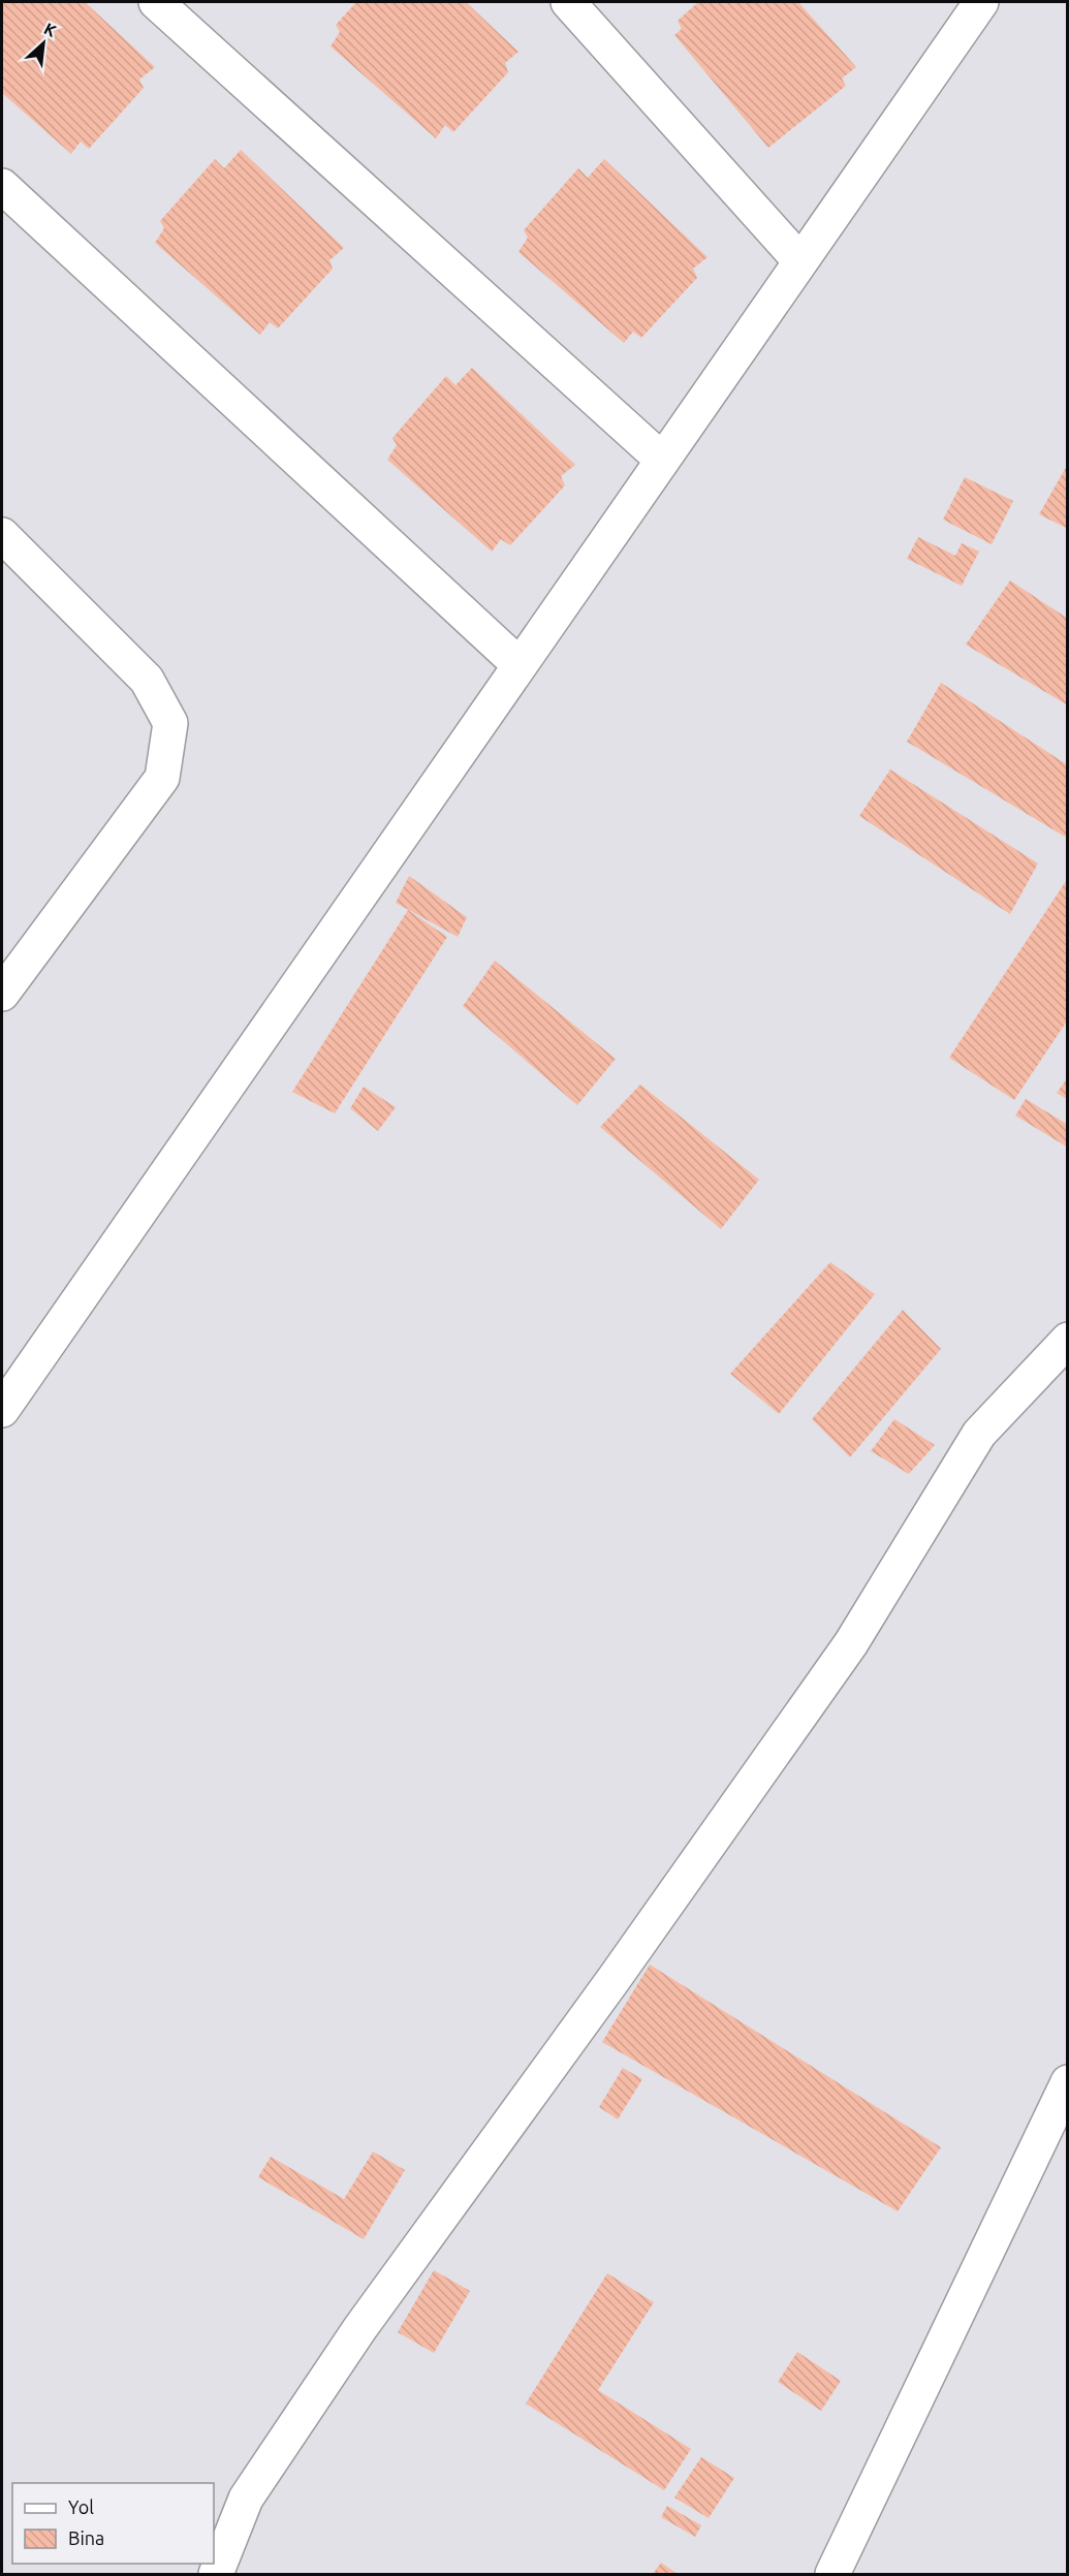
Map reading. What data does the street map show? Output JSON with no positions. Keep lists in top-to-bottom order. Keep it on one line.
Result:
{"legend":["Yol","Bina"],"north":"top right"}
